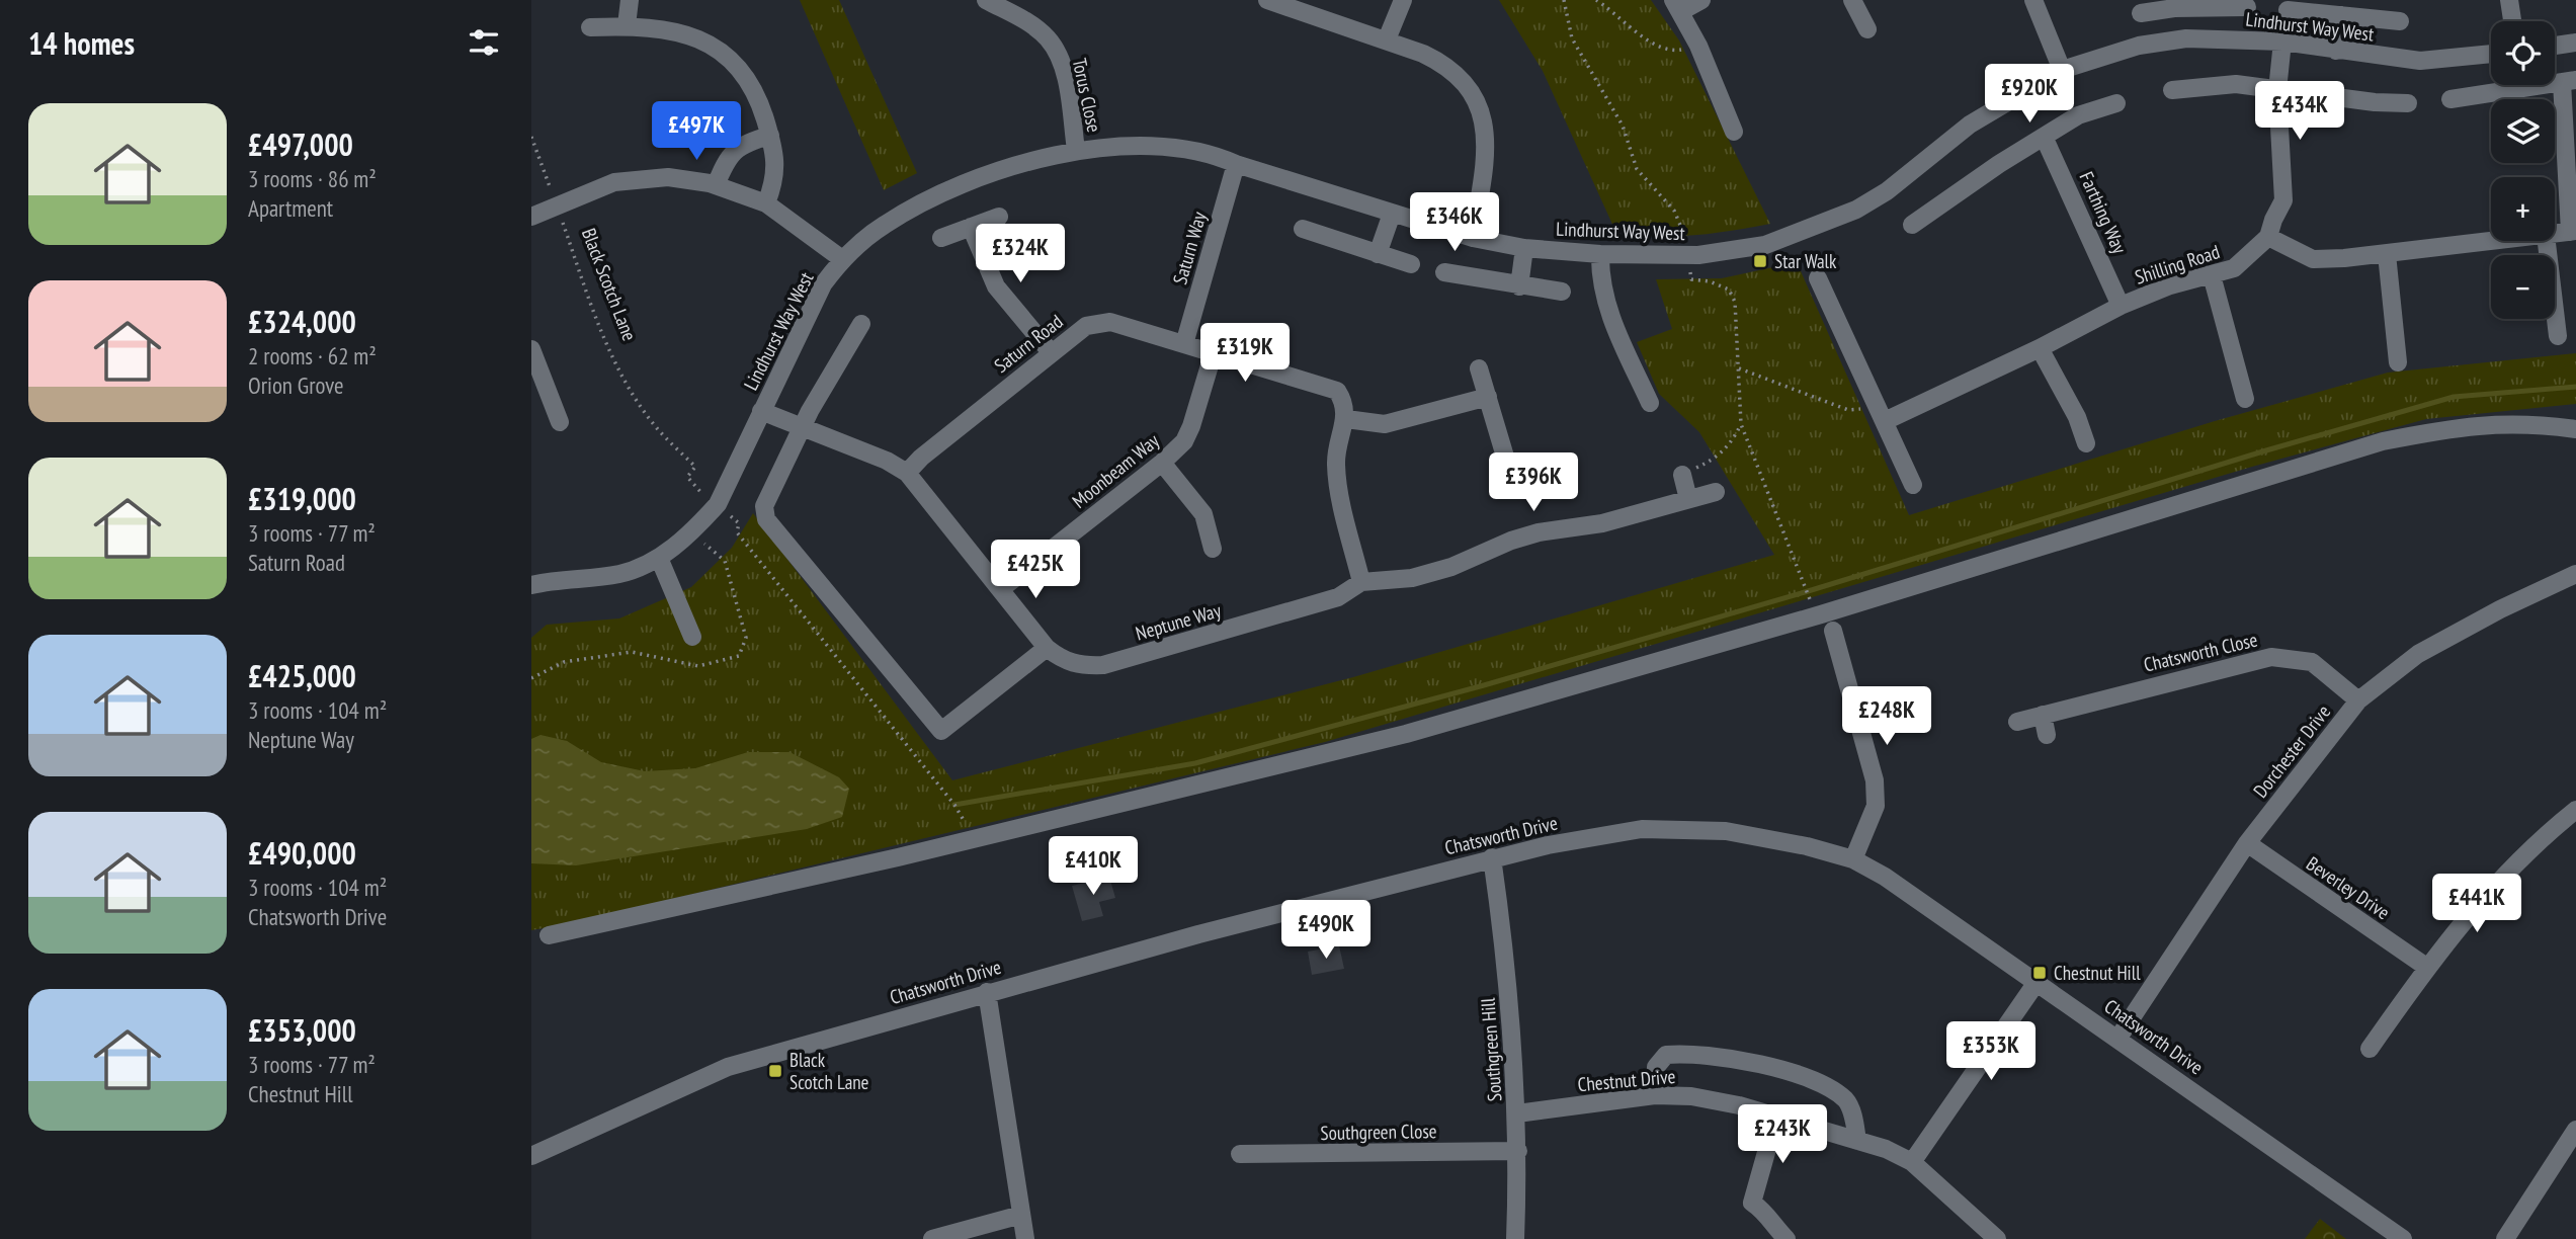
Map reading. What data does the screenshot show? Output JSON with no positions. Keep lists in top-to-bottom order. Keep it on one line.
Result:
{"streets":{"street":["Lindhurst Way West","Torus Close","Farthing Way","Saturn Way","Shilling Road","Saturn Road","Moonbeam Way","Neptune Way","Chatsworth Close","Dorchester Drive","Chatsworth Drive","Beverley Drive","Southgreen Hill","Chestnut Drive","Southgreen Close"],"path":["Black Scotch Lane"]},"crossings":[["Lindhurst Way West","Torus Close"],["Lindhurst Way West","Saturn Way"],["Lindhurst Way West","Black Scotch Lane"],["Lindhurst Way West","Neptune Way"],["Farthing Way","Shilling Road"],["Saturn Way","Saturn Road"],["Saturn Road","Moonbeam Way"],["Saturn Road","Neptune Way"],["Moonbeam Way","Neptune Way"],["Chatsworth Close","Dorchester Drive"],["Dorchester Drive","Chatsworth Drive"],["Dorchester Drive","Beverley Drive"],["Chatsworth Drive","Southgreen Hill"],["Southgreen Hill","Chestnut Drive"],["Southgreen Hill","Southgreen Close"]],"places":{"transit":["Star Walk","Chestnut Hill","Black Scotch Lane"]},"page":{"heading":"14 homes","map_buttons":["+","−"],"price":["£920K","£434K","£497K","£346K","£324K","£319K","£396K","£425K","£248K","£410K","£441K","£490K","£353K","£243K"],"list":[{"name":"£497,000","note":"3 rooms · 86 m² · Apartment"},{"name":"£324,000","note":"2 rooms · 62 m² · Orion Grove"},{"name":"£319,000","note":"3 rooms · 77 m² · Saturn Road"},{"name":"£425,000","note":"3 rooms · 104 m² · Neptune Way"},{"name":"£490,000","note":"3 rooms · 104 m² · Chatsworth Drive"},{"name":"£353,000","note":"3 rooms · 77 m² · Chestnut Hill"}]}}
